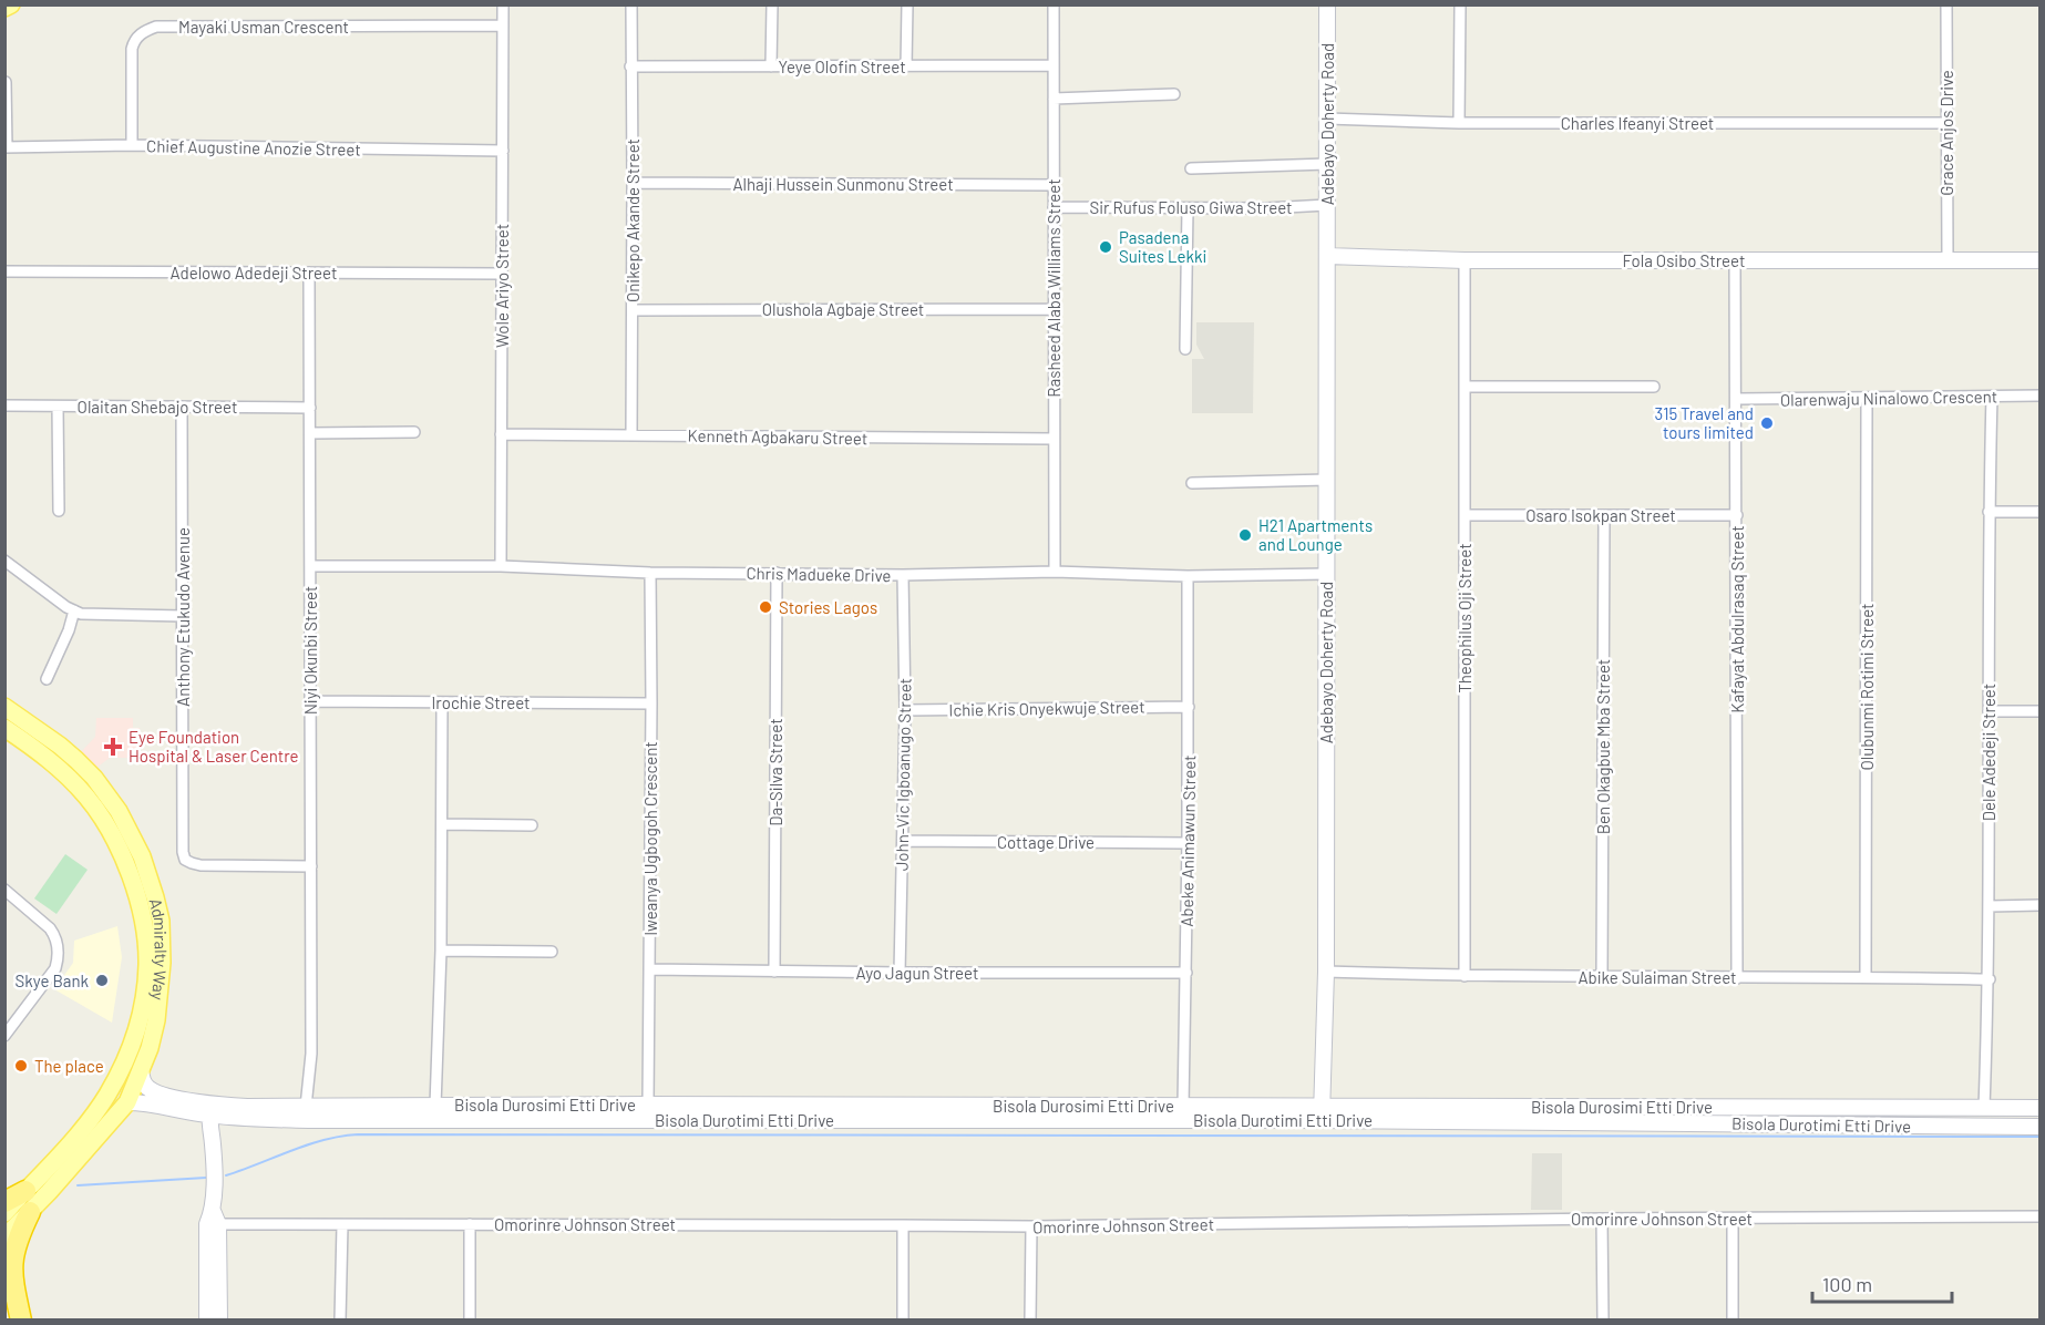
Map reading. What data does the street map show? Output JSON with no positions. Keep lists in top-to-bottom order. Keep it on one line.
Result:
{"streets":{"main road":["Adebayo Doherty Road","Fola Osibo Street","Admiralty Way","Bisola Durosimi Etti Drive","Bisola Durotimi Etti Drive"],"street":["Mayaki Usman Crescent","Yeye Olofin Street","Charles Ifeanyi Street","Grace Anjos Drive","Chief Augustine Anozie Street","Alhaji Hussein Sunmonu Street","Sir Rufus Foluso Giwa Street","Onikepo Akande Street","Adelowo Adedeji Street","Wole Ariyo Street","Rasheed Alaba Williams Street","Olushola Agbaje Street","Olarenwaju Ninalowo Crescent","Olaitan Shebajo Street","Kenneth Agbakaru Street","Osaro Isokpan Street","Chris Madueke Drive","Anthony Etukudo Avenue","Theophilus Oji Street","Kafayat Abdulrasaq Street","Niyi Okunbi Street","Olubunmi Rotimi Street","Irochie Street","Ichie Kris Onyekwuje Street","Ben Okagbue Mba Street","Dele Adedeji Street","Da-Silva Street","John-Vic Igboanugo Street","Iweanya Ugbogoh Crescent","Abeke Animawun Street","Cottage Drive","Ayo Jagun Street","Abike Sulaiman Street","Omorinre Johnson Street"]},"crossings":[["Mayaki Usman Crescent","Chief Augustine Anozie Street"],["Mayaki Usman Crescent","Wole Ariyo Street"],["Yeye Olofin Street","Onikepo Akande Street"],["Yeye Olofin Street","Rasheed Alaba Williams Street"],["Charles Ifeanyi Street","Adebayo Doherty Road"],["Charles Ifeanyi Street","Grace Anjos Drive"],["Adebayo Doherty Road","Sir Rufus Foluso Giwa Street"],["Adebayo Doherty Road","Fola Osibo Street"],["Adebayo Doherty Road","Chris Madueke Drive"],["Adebayo Doherty Road","Abike Sulaiman Street"],["Adebayo Doherty Road","Bisola Durosimi Etti Drive"],["Adebayo Doherty Road","Bisola Durotimi Etti Drive"],["Grace Anjos Drive","Fola Osibo Street"],["Chief Augustine Anozie Street","Wole Ariyo Street"],["Alhaji Hussein Sunmonu Street","Onikepo Akande Street"],["Alhaji Hussein Sunmonu Street","Rasheed Alaba Williams Street"],["Sir Rufus Foluso Giwa Street","Rasheed Alaba Williams Street"],["Onikepo Akande Street","Olushola Agbaje Street"],["Onikepo Akande Street","Kenneth Agbakaru Street"],["Fola Osibo Street","Theophilus Oji Street"],["Fola Osibo Street","Kafayat Abdulrasaq Street"],["Adelowo Adedeji Street","Wole Ariyo Street"],["Adelowo Adedeji Street","Niyi Okunbi Street"],["Wole Ariyo Street","Kenneth Agbakaru Street"],["Wole Ariyo Street","Chris Madueke Drive"],["Rasheed Alaba Williams Street","Olushola Agbaje Street"],["Rasheed Alaba Williams Street","Kenneth Agbakaru Street"],["Rasheed Alaba Williams Street","Chris Madueke Drive"],["Olarenwaju Ninalowo Crescent","Kafayat Abdulrasaq Street"],["Olarenwaju Ninalowo Crescent","Olubunmi Rotimi Street"],["Olarenwaju Ninalowo Crescent","Dele Adedeji Street"],["Olaitan Shebajo Street","Anthony Etukudo Avenue"],["Olaitan Shebajo Street","Niyi Okunbi Street"],["Osaro Isokpan Street","Theophilus Oji Street"],["Osaro Isokpan Street","Kafayat Abdulrasaq Street"],["Osaro Isokpan Street","Ben Okagbue Mba Street"],["Chris Madueke Drive","Niyi Okunbi Street"],["Chris Madueke Drive","Da-Silva Street"],["Chris Madueke Drive","John-Vic Igboanugo Street"],["Chris Madueke Drive","Iweanya Ugbogoh Crescent"],["Chris Madueke Drive","Abeke Animawun Street"],["Anthony Etukudo Avenue","Niyi Okunbi Street"],["Theophilus Oji Street","Abike Sulaiman Street"],["Kafayat Abdulrasaq Street","Abike Sulaiman Street"],["Niyi Okunbi Street","Irochie Street"],["Niyi Okunbi Street","Bisola Durosimi Etti Drive"],["Olubunmi Rotimi Street","Abike Sulaiman Street"],["Irochie Street","Iweanya Ugbogoh Crescent"],["Ichie Kris Onyekwuje Street","John-Vic Igboanugo Street"],["Ichie Kris Onyekwuje Street","Abeke Animawun Street"],["Ben Okagbue Mba Street","Abike Sulaiman Street"],["Dele Adedeji Street","Abike Sulaiman Street"],["Dele Adedeji Street","Bisola Durosimi Etti Drive"],["Da-Silva Street","Ayo Jagun Street"],["John-Vic Igboanugo Street","Cottage Drive"],["John-Vic Igboanugo Street","Ayo Jagun Street"],["Iweanya Ugbogoh Crescent","Ayo Jagun Street"],["Iweanya Ugbogoh Crescent","Bisola Durosimi Etti Drive"],["Abeke Animawun Street","Cottage Drive"],["Abeke Animawun Street","Ayo Jagun Street"],["Abeke Animawun Street","Bisola Durosimi Etti Drive"],["Admiralty Way","Bisola Durosimi Etti Drive"],["Admiralty Way","Bisola Durotimi Etti Drive"],["Bisola Durosimi Etti Drive","Bisola Durotimi Etti Drive"]],"places":{"other":["Pasadena Suites Lekki","315 Travel and tours limited","H21 Apartments and Lounge","Stories Lagos","Skye Bank","The place"],"health":["Eye Foundation Hospital & Laser Centre"]},"scale_bar":"100 m"}
